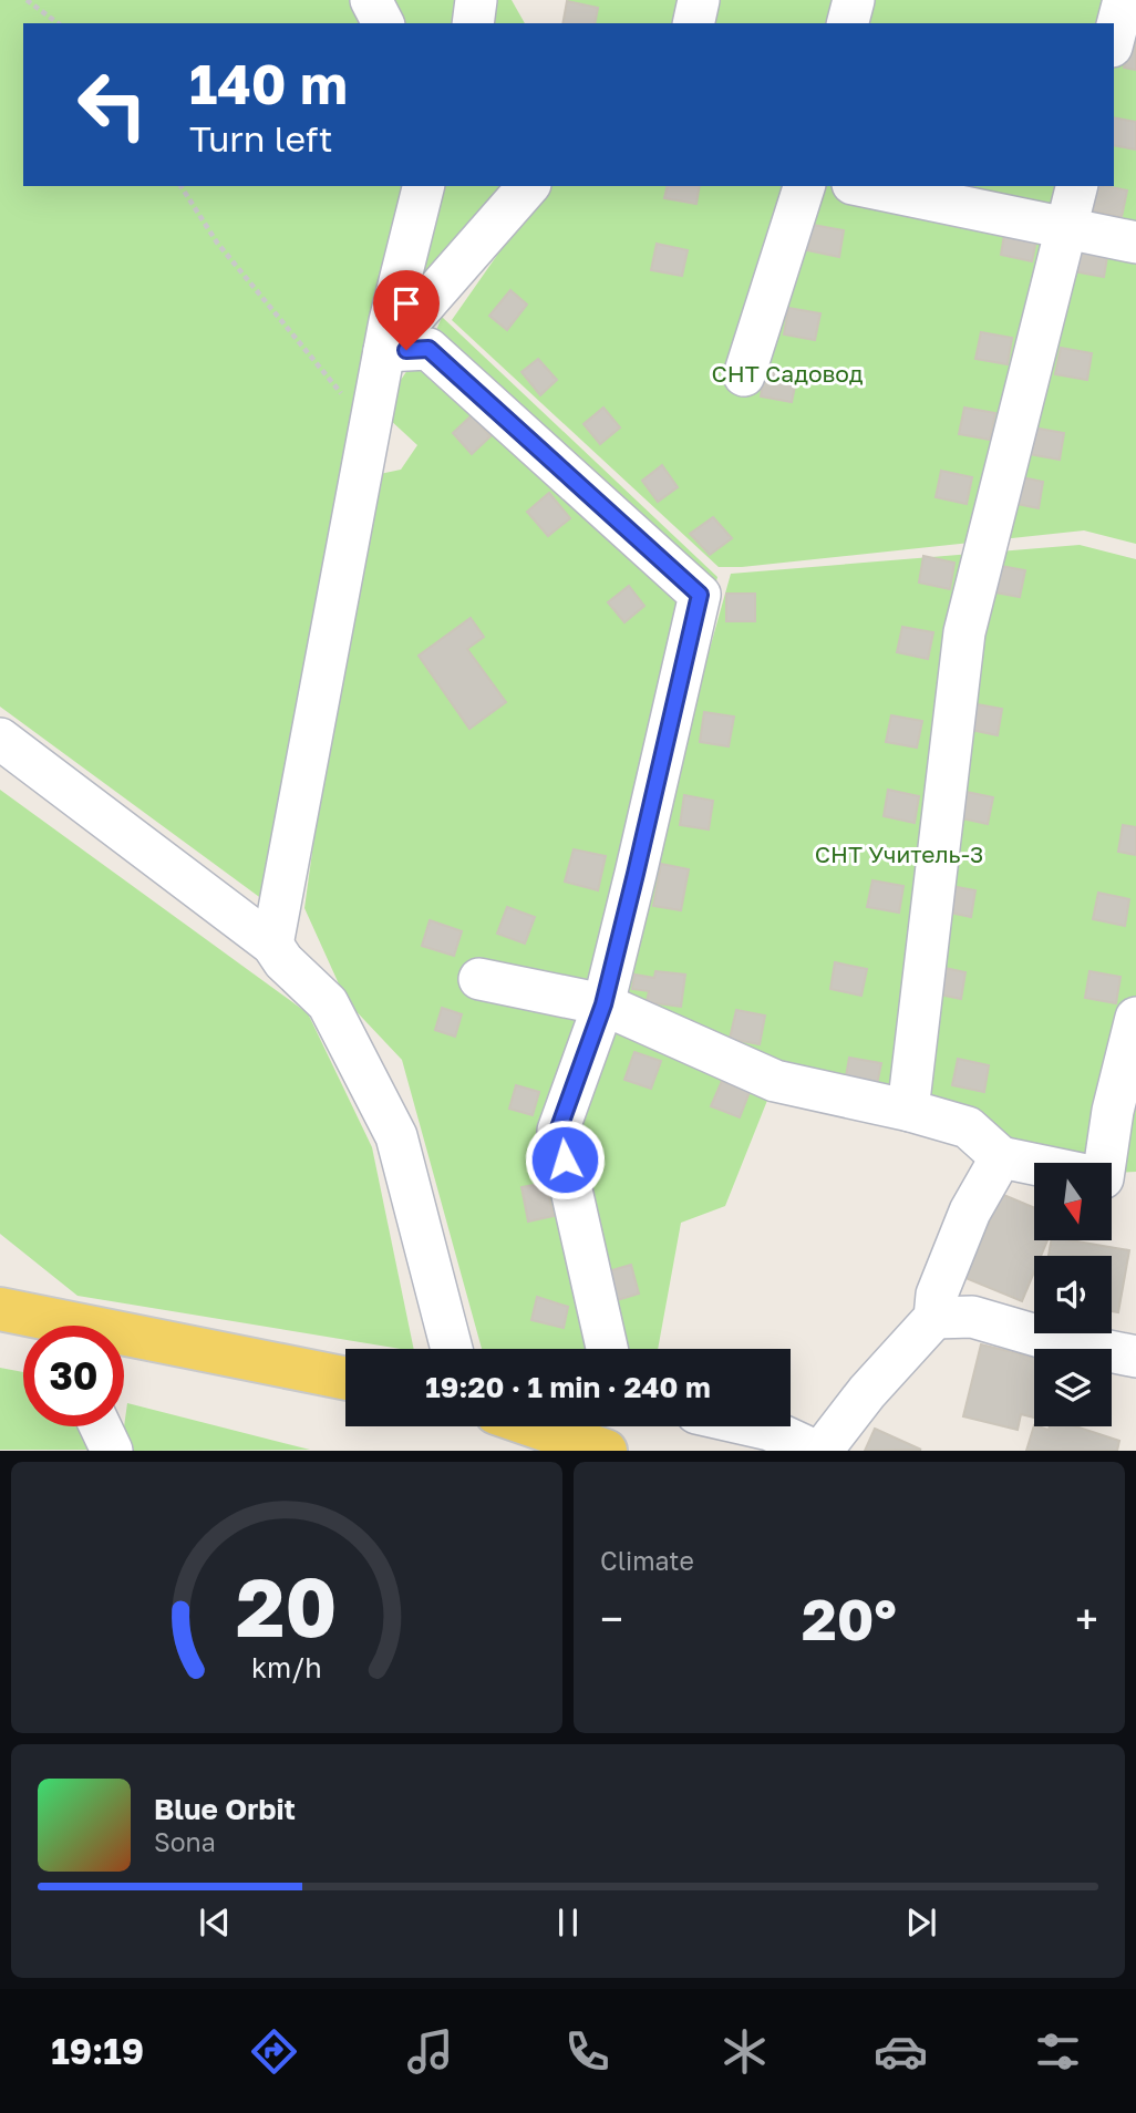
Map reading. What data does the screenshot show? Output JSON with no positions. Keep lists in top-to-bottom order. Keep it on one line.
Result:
{"parks":["СНТ Садовод","СНТ Учитель-3"],"north":"bottom","page":{"turn":["140 m","Turn left"],"limit":"30","trip":"19:20 · 1 min · 240 m","tile":"Climate","heat":["−","20°","+"],"song":["Blue Orbit","Sona"],"tabs":"19:19","gauge":["20","km/h"]}}
